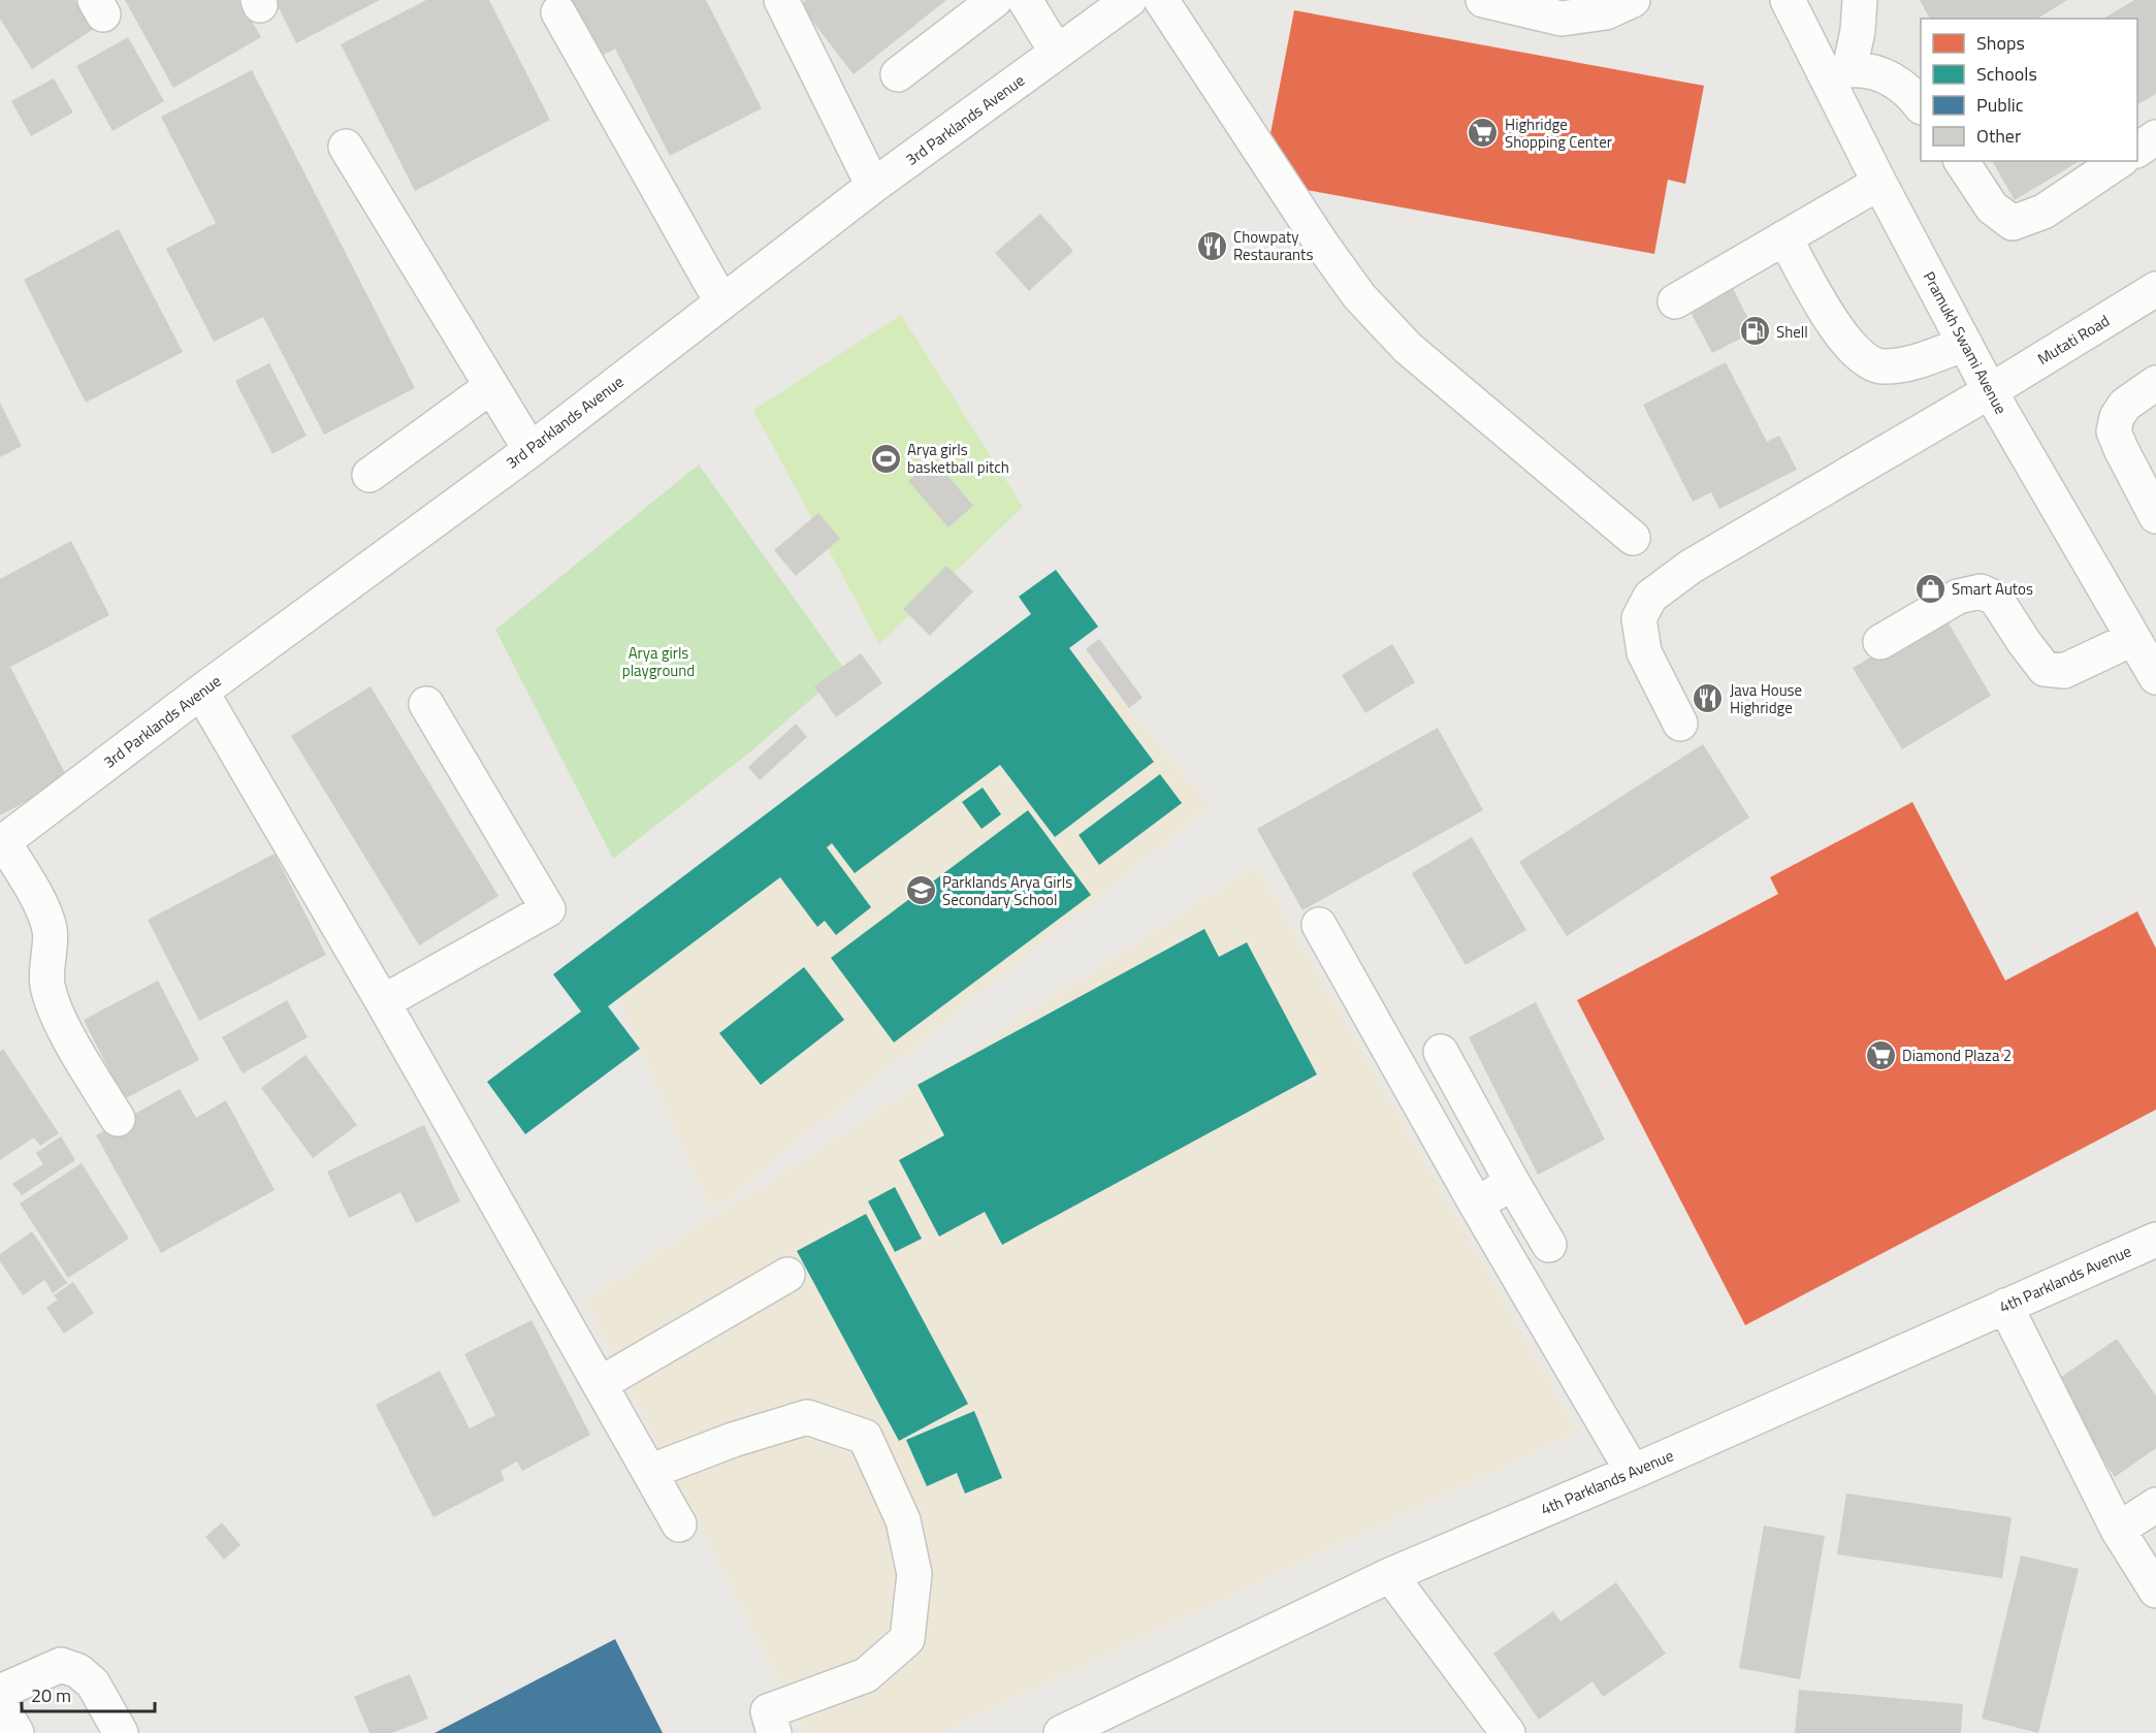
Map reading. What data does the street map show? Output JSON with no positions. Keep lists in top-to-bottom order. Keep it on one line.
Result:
{"streets":{"street":["3rd Parklands Avenue","Mutati Road","Pramukh Swami Avenue","4th Parklands Avenue"]},"crossings":[["Mutati Road","Pramukh Swami Avenue"]],"parks":["Arya girls playground"],"places":{"supermarket":["Highridge Shopping Center","Diamond Plaza 2"],"restaurant":["Chowpaty Restaurants","Java House Highridge"],"fuel station":["Shell"],"sports":["Arya girls basketball pitch"],"shop":["Smart Autos"],"school or university":["Parklands Arya Girls Secondary School"]},"legend":["Shops","Schools","Public","Other"],"scale_bar":"20 m"}
